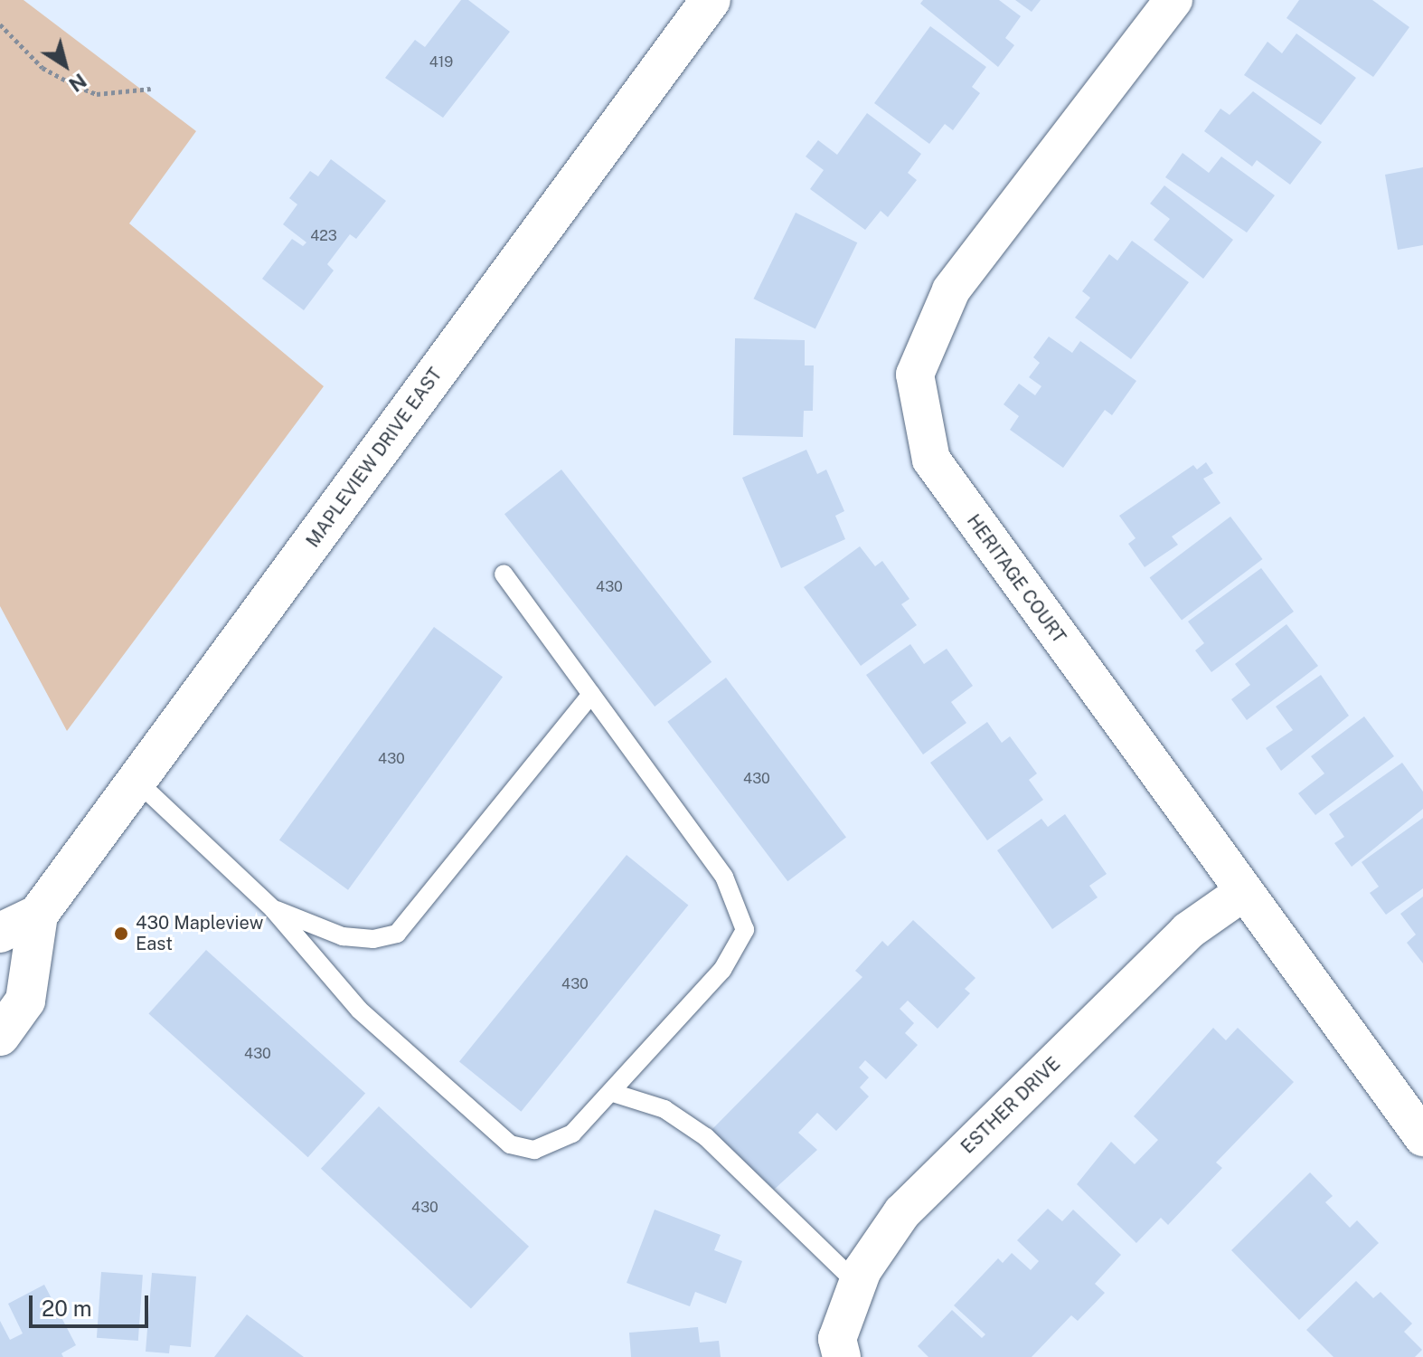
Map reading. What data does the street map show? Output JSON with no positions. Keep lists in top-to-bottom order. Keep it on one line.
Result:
{"streets":{"main road":["MAPLEVIEW DRIVE EAST"],"street":["HERITAGE COURT","ESTHER DRIVE"]},"crossings":[["HERITAGE COURT","ESTHER DRIVE"]],"places":["430 Mapleview East"],"house_numbers":["419","423","430","430","430","430","430","430"],"scale_bar":"20 m","north":"bottom right"}
